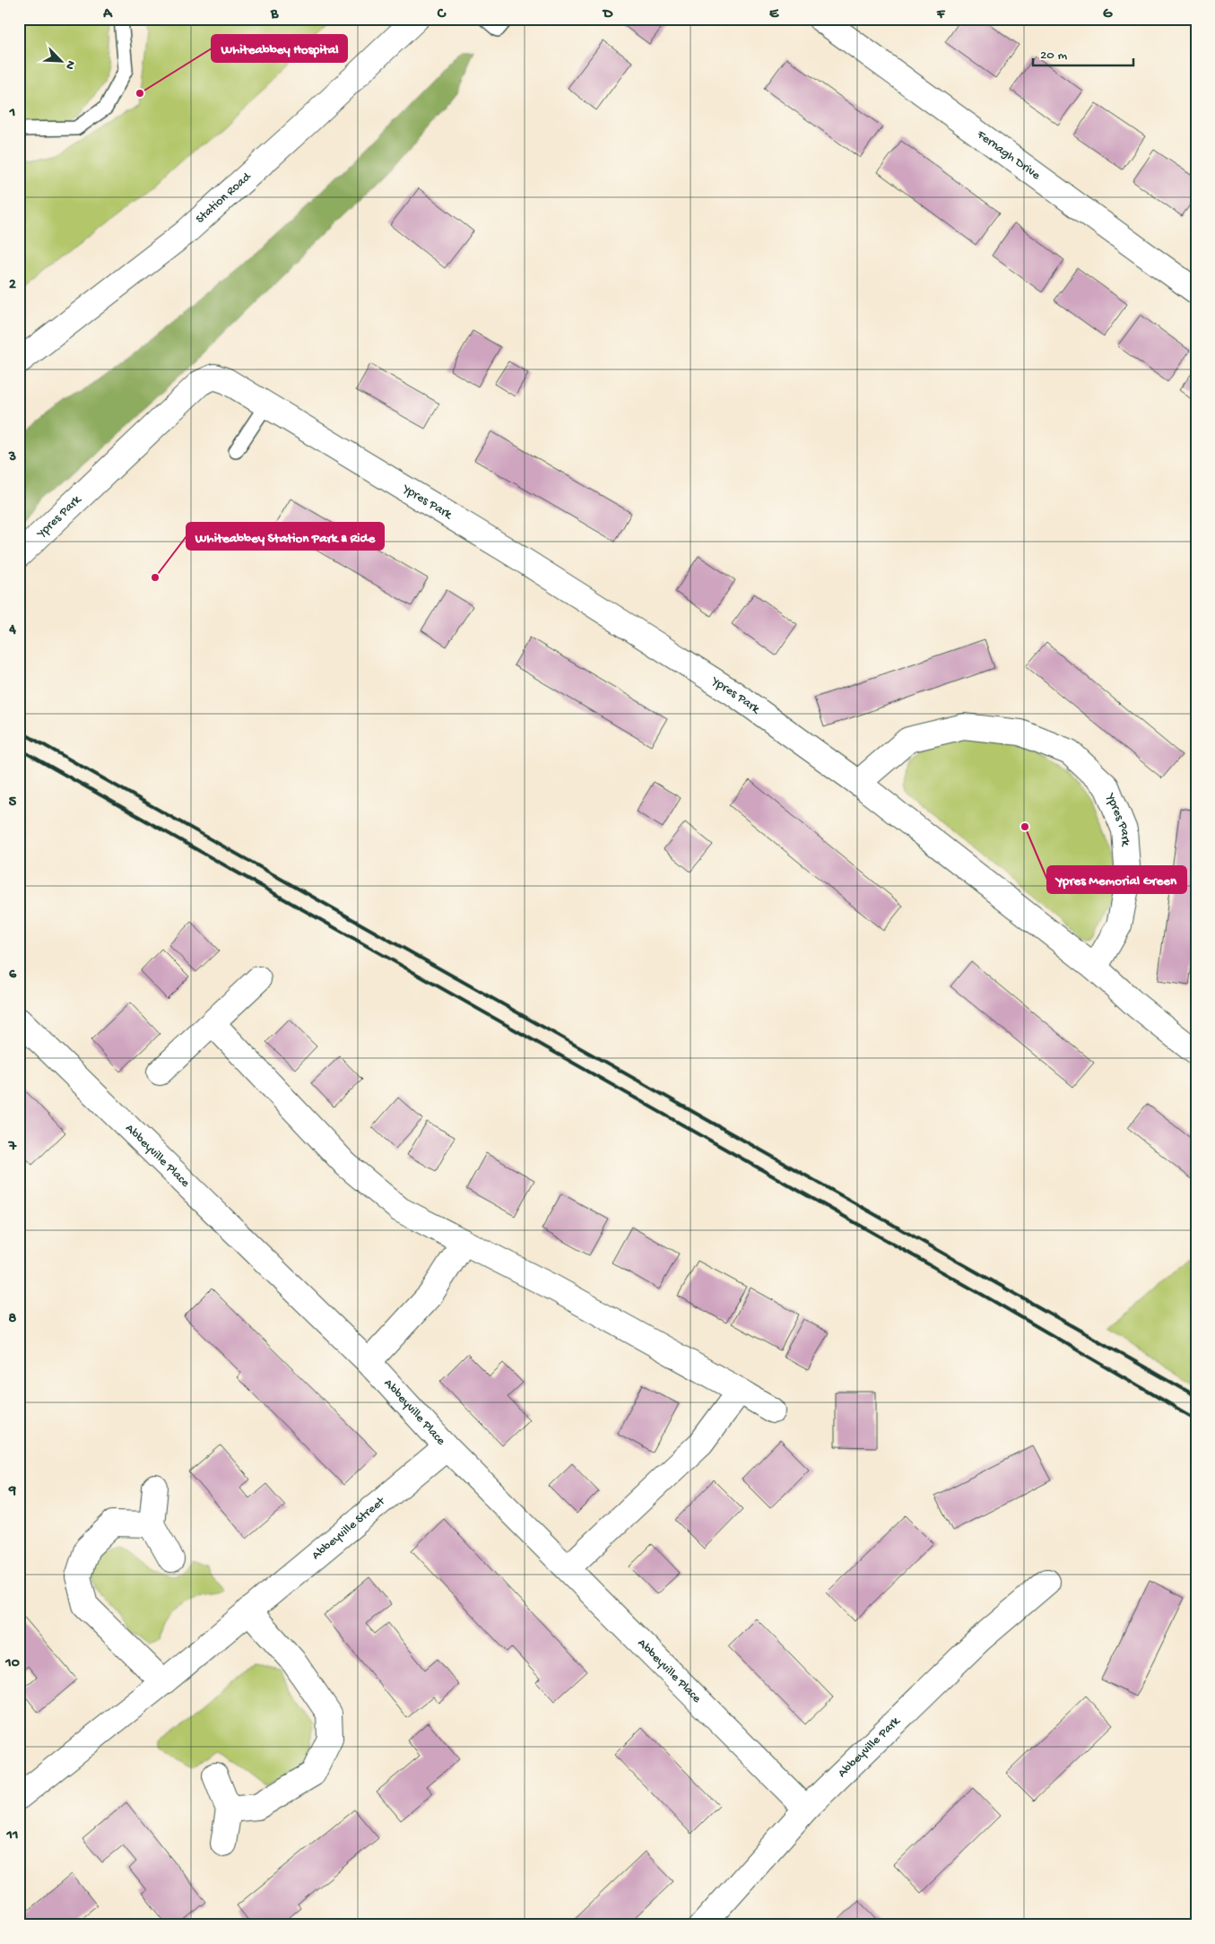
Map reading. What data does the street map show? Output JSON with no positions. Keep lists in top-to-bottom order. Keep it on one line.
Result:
{"streets":{"street":["Fernagh Drive","Station Road","Ypres Park","Abbeyville Place","Abbeyville Street","Abbeyville Park"]},"crossings":[["Abbeyville Place","Abbeyville Street"],["Abbeyville Place","Abbeyville Park"]],"places":["Whiteabbey Hospital","Whiteabbey Station Park & Ride","Ypres Memorial Green"],"scale_bar":"20 m","north":"bottom right","grid":{"columns":["A","B","C","D","E","F","G"],"rows":["1","2","3","4","5","6","7","8","9","10","11"]}}
